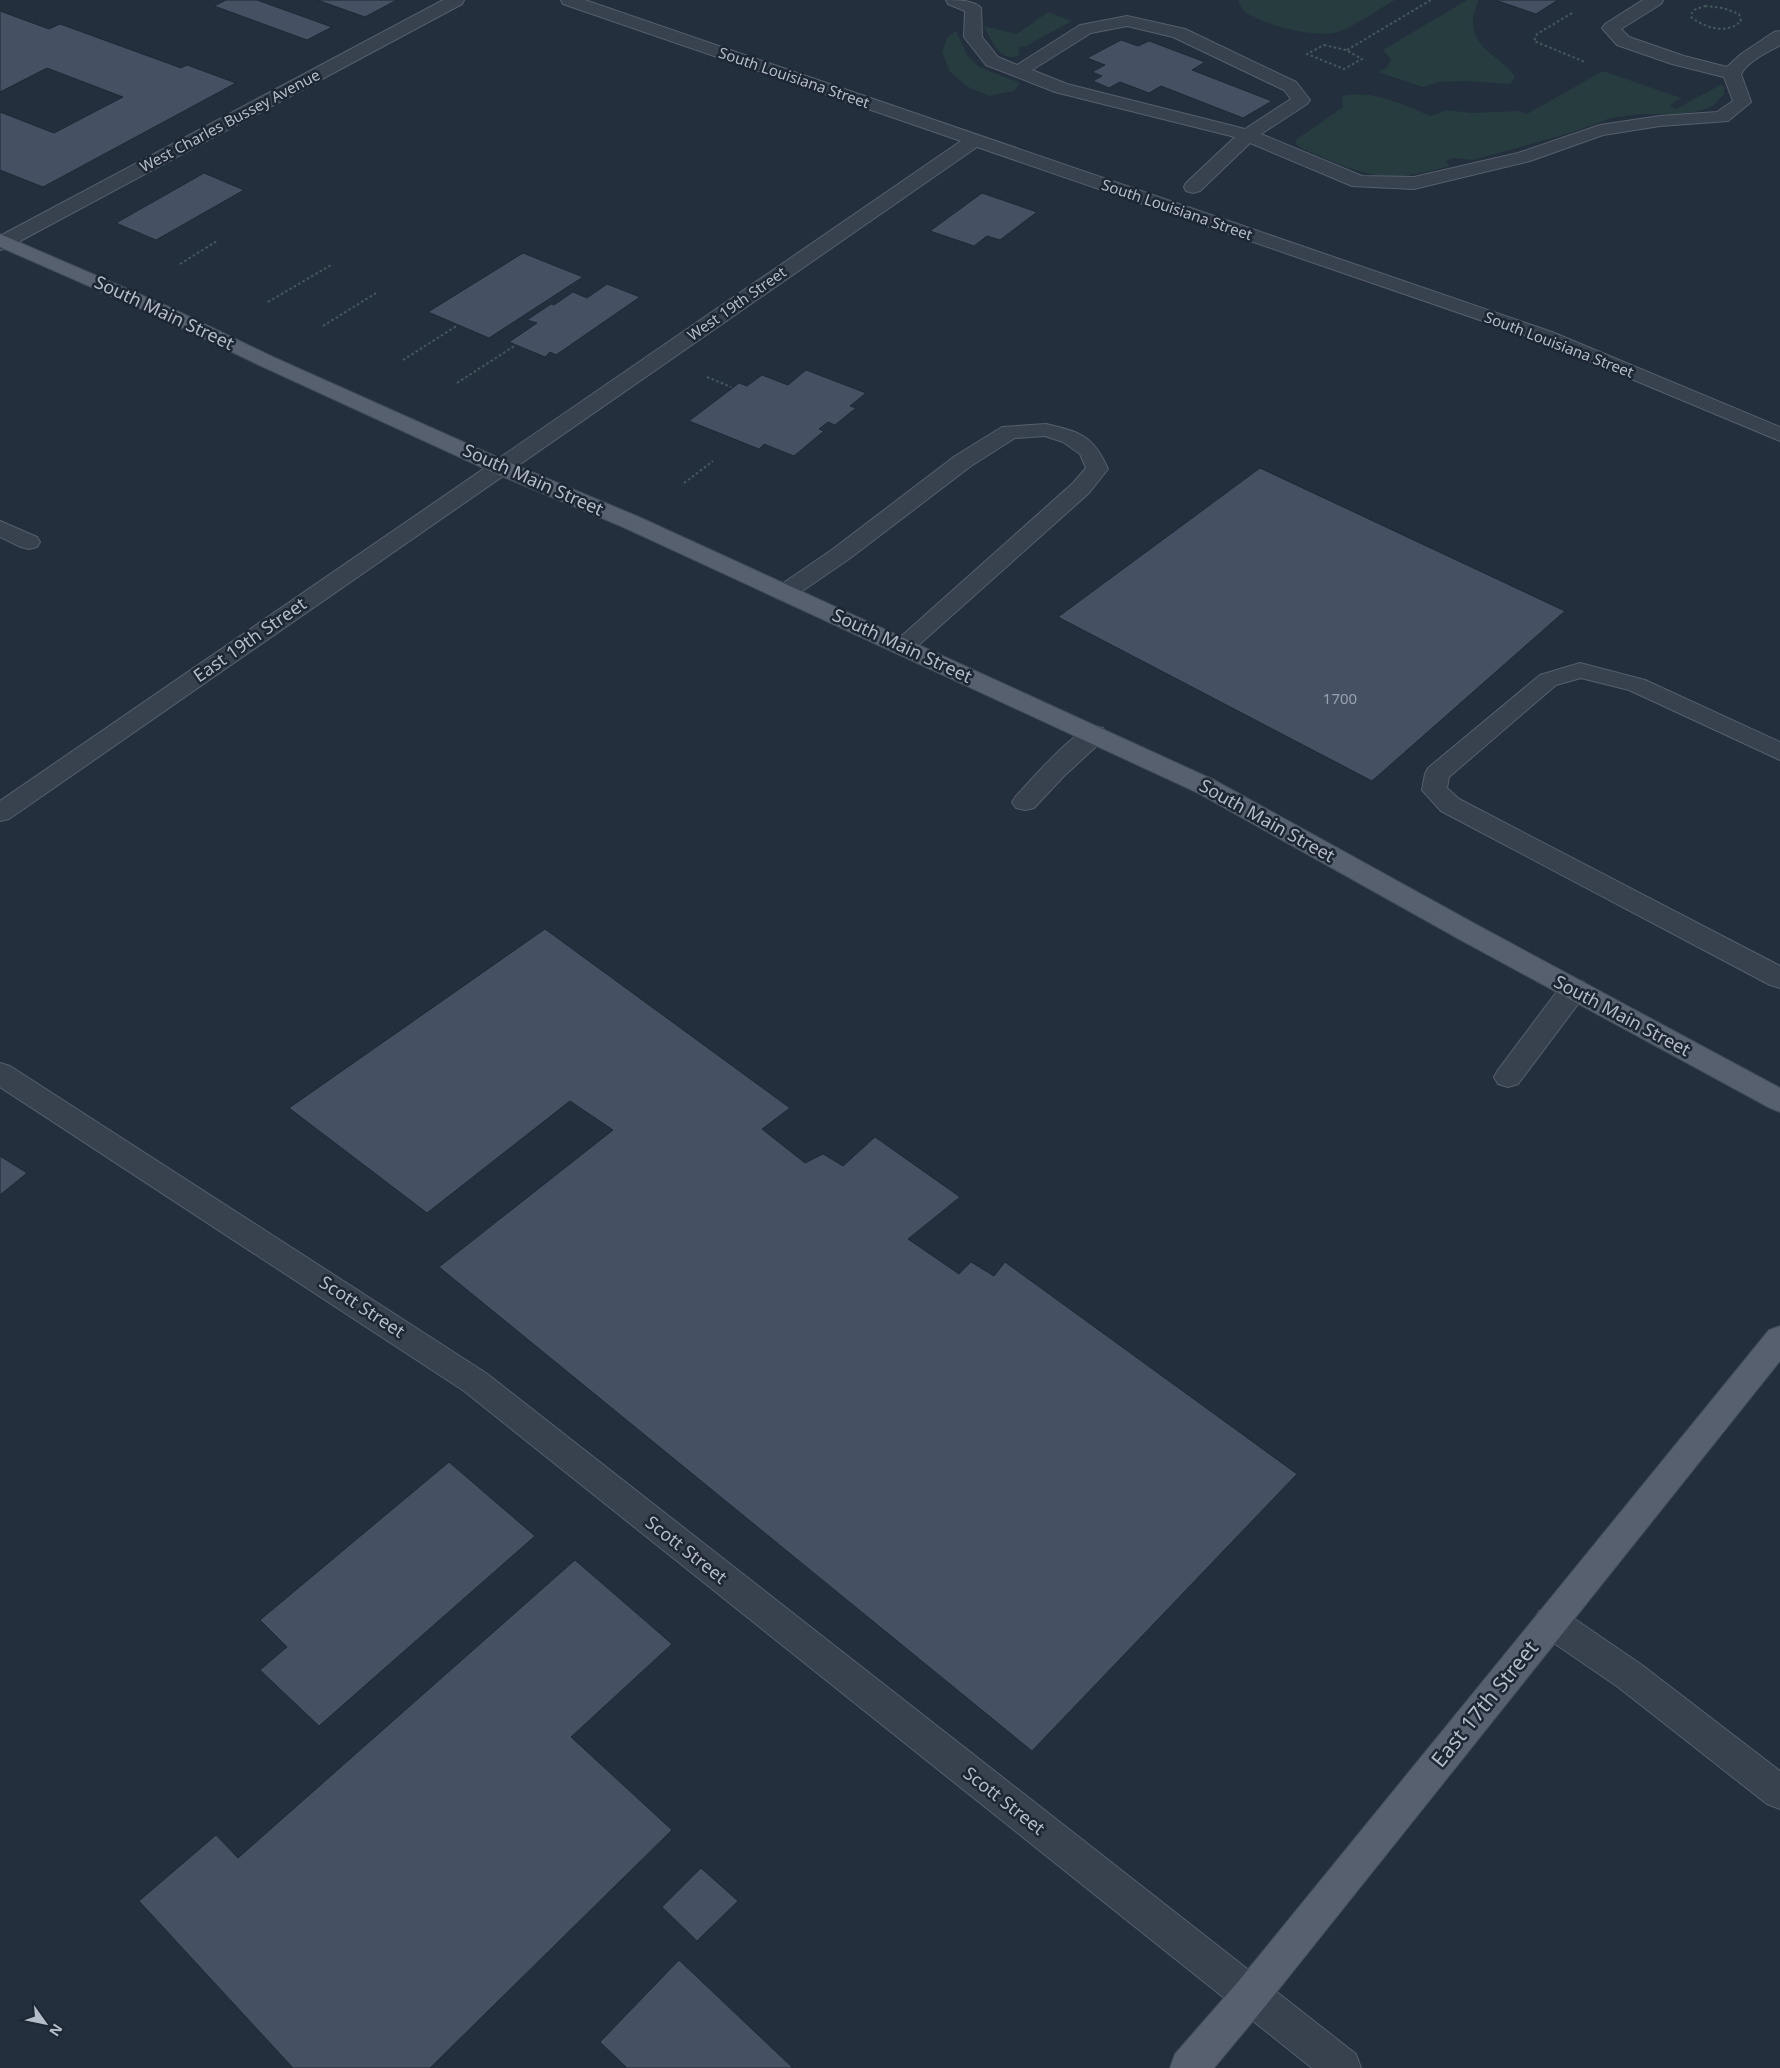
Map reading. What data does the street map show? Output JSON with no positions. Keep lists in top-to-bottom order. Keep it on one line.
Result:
{"streets":{"main road":["South Main Street","East 17th Street"],"street":["South Louisiana Street","West Charles Bussey Avenue","West 19th Street","East 19th Street","Scott Street"]},"crossings":[["South Louisiana Street","West 19th Street"],["West Charles Bussey Avenue","South Main Street"],["West 19th Street","South Main Street"],["West 19th Street","East 19th Street"],["South Main Street","East 19th Street"],["Scott Street","East 17th Street"]],"house_numbers":["1700"],"north":"bottom right"}
